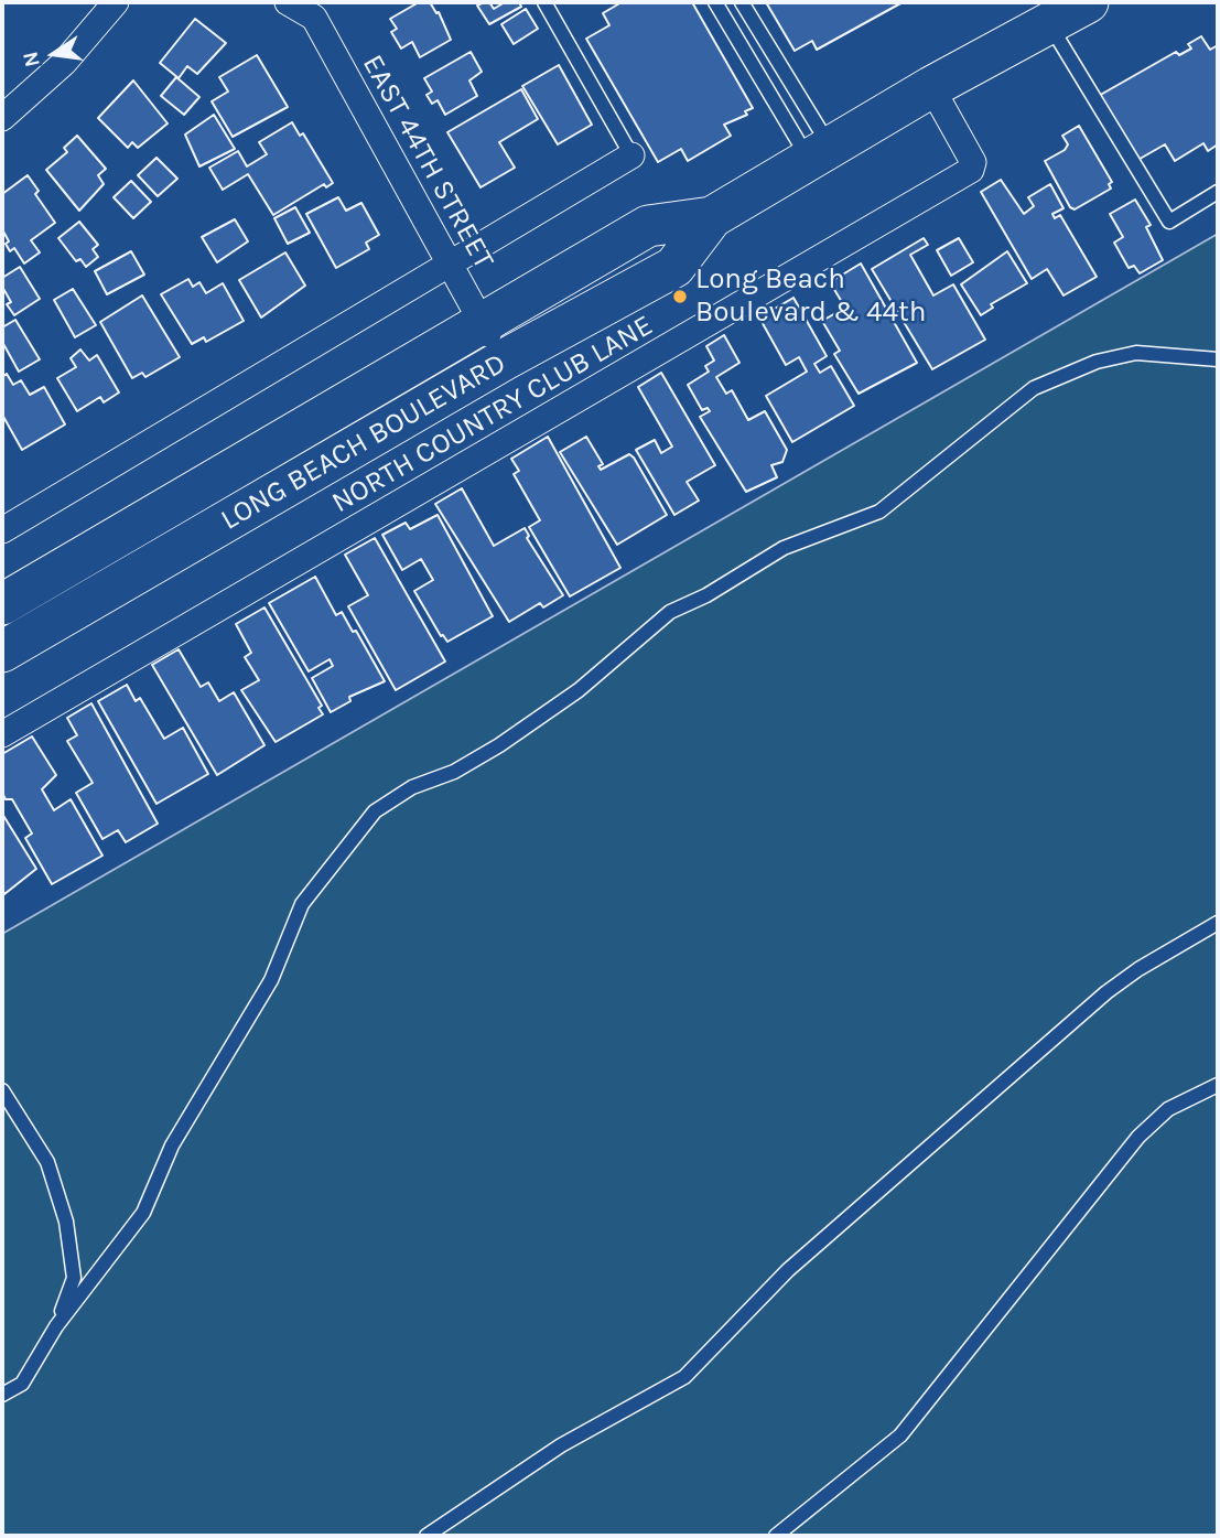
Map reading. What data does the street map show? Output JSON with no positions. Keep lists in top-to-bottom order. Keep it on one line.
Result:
{"streets":{"main road":["LONG BEACH BOULEVARD"],"street":["EAST 44TH STREET","NORTH COUNTRY CLUB LANE"]},"crossings":[["EAST 44TH STREET","LONG BEACH BOULEVARD"],["NORTH COUNTRY CLUB LANE","LONG BEACH BOULEVARD"]],"places":["Long Beach Boulevard & 44th"],"north":"left"}
